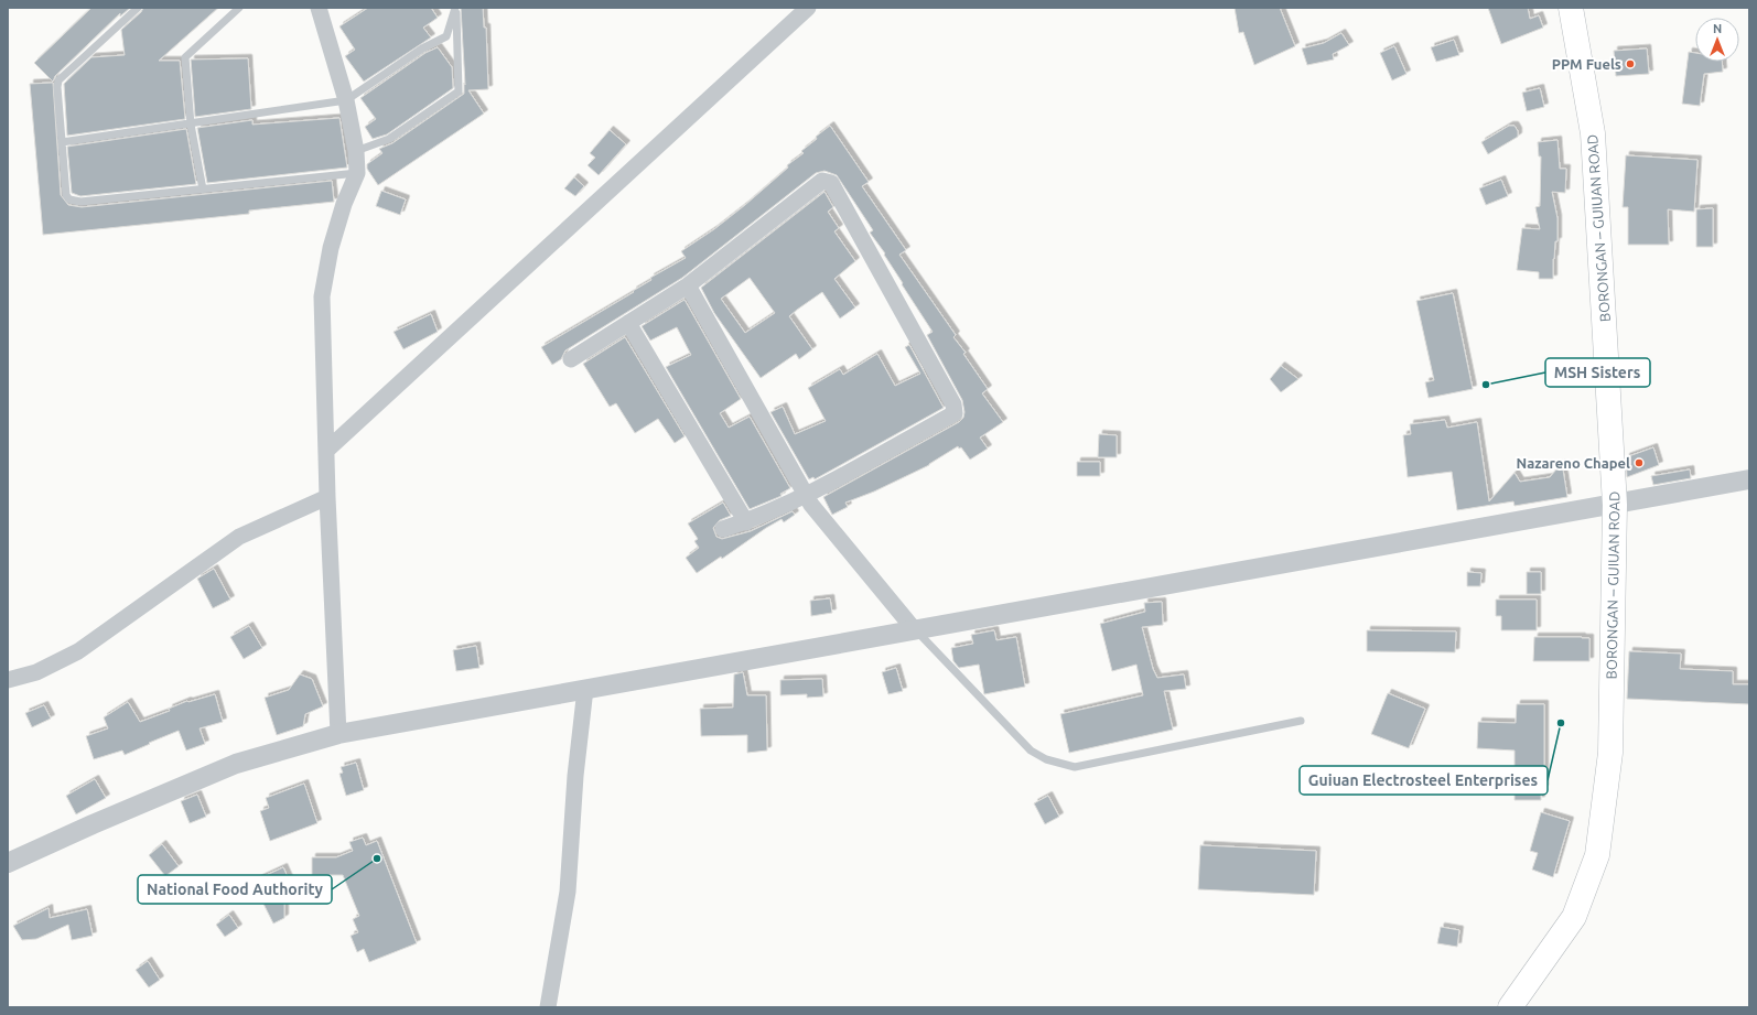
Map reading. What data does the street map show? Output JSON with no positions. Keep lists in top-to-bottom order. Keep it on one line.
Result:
{"streets":{"main road":["BORONGAN – GUIUAN ROAD"]},"places":["PPM Fuels","MSH Sisters","Nazareno Chapel","Guiuan Electrosteel Enterprises","National Food Authority"],"north":"top"}
